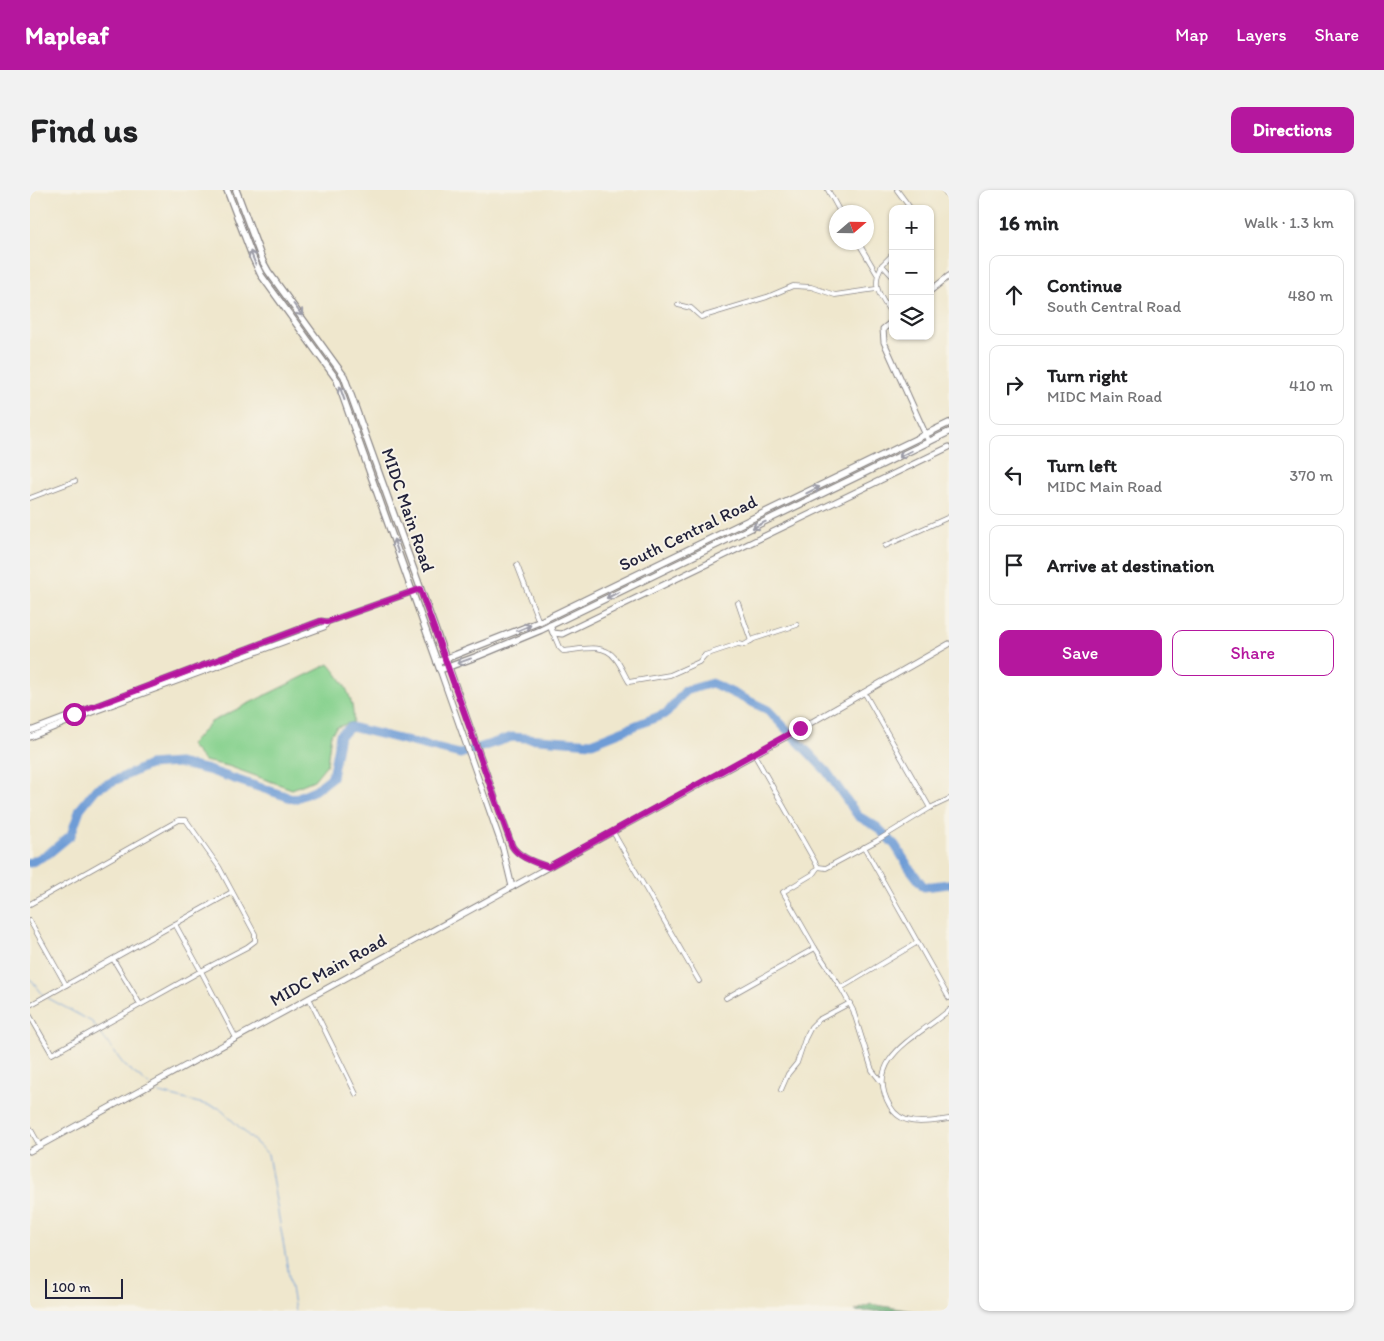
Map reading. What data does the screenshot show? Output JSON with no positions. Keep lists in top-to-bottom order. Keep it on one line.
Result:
{"streets":{"main road":["MIDC Main Road","South Central Road"]},"crossings":[["MIDC Main Road","South Central Road"]],"scale_bar":"100 m","north":"right","page":{"header":"Mapleaf","nav":["Map","Layers","Share"],"buttons":["Directions",["Save","Share"]],"title":"Find us","heading":["16 min","Walk · 1.3 km"],"map_buttons":["+","−"],"list":[["Continue","South Central Road","480 m"],["Turn right","MIDC Main Road","410 m"],["Turn left","MIDC Main Road","370 m"],"Arrive at destination"],"scale":"100 m"}}
